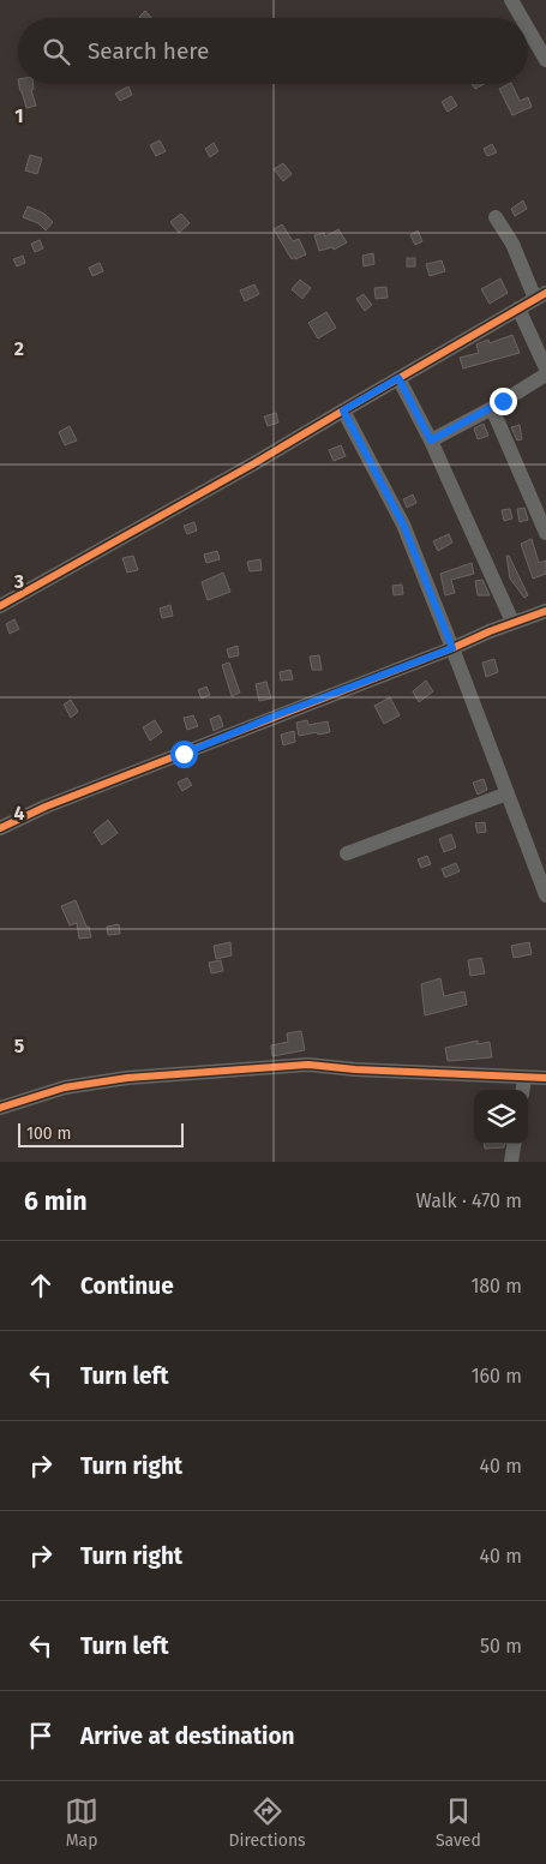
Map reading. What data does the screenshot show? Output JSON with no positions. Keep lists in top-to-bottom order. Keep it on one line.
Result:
{"scale_bar":"100 m","page":{"search":"Search here","scale":"100 m","heading":["6 min","Walk · 470 m"],"list":[["Continue","180 m"],["Turn left","160 m"],["Turn right","40 m"],["Turn right","40 m"],["Turn left","50 m"],"Arrive at destination"],"nav":["Map","Directions","Saved"]},"grid":{"rows":["1","2","3","4","5"]}}
